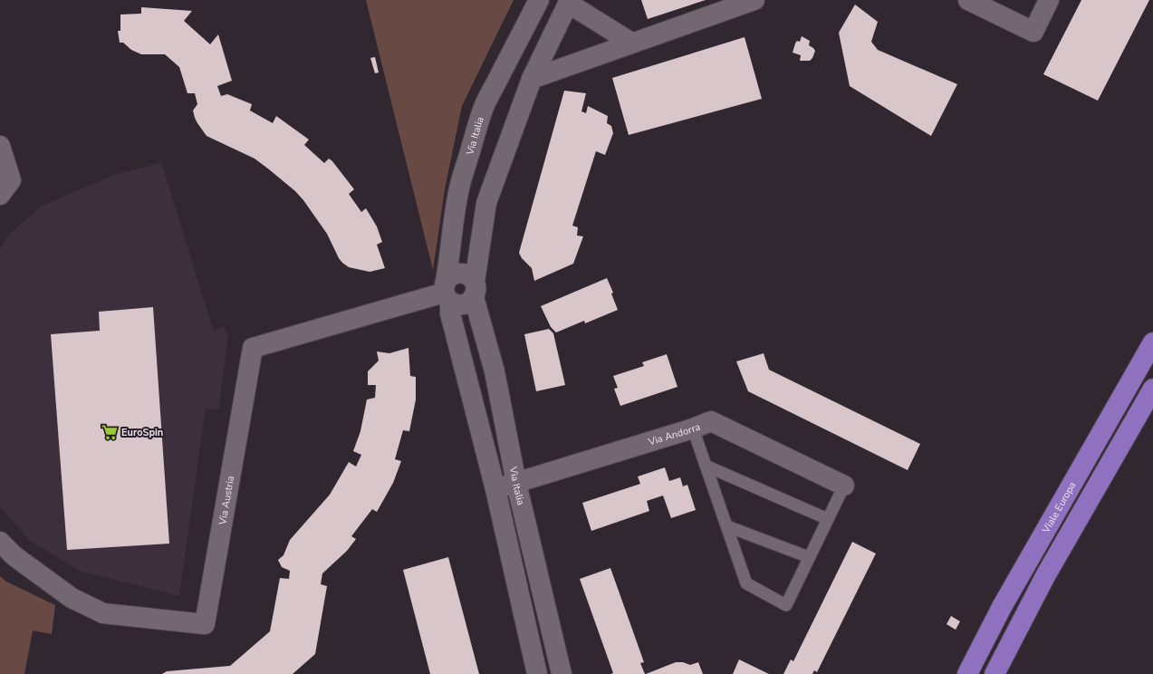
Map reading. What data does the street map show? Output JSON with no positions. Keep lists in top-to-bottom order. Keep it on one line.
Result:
{"streets":{"main road":["Viale Europa"],"street":["Via Italia","Via Andorra","Via Austria"]},"crossings":[["Via Italia","Via Andorra"],["Via Italia","Via Austria"]],"places":{"supermarket":["EuroSpin"]}}
